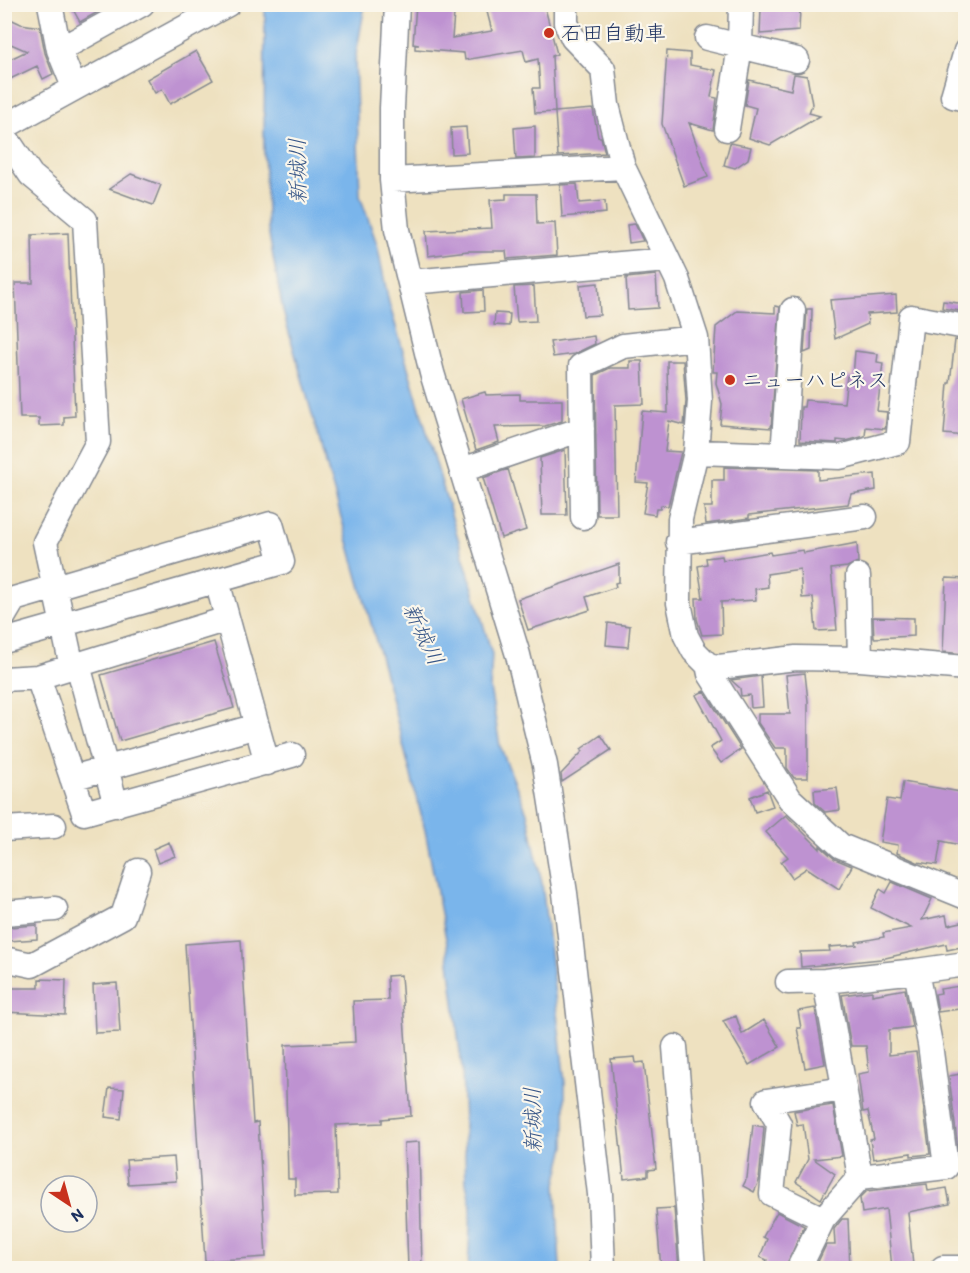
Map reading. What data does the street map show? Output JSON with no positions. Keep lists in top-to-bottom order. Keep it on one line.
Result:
{"water":["新城川"],"places":["石田自動車","ニューハピネス"],"north":"bottom right"}
